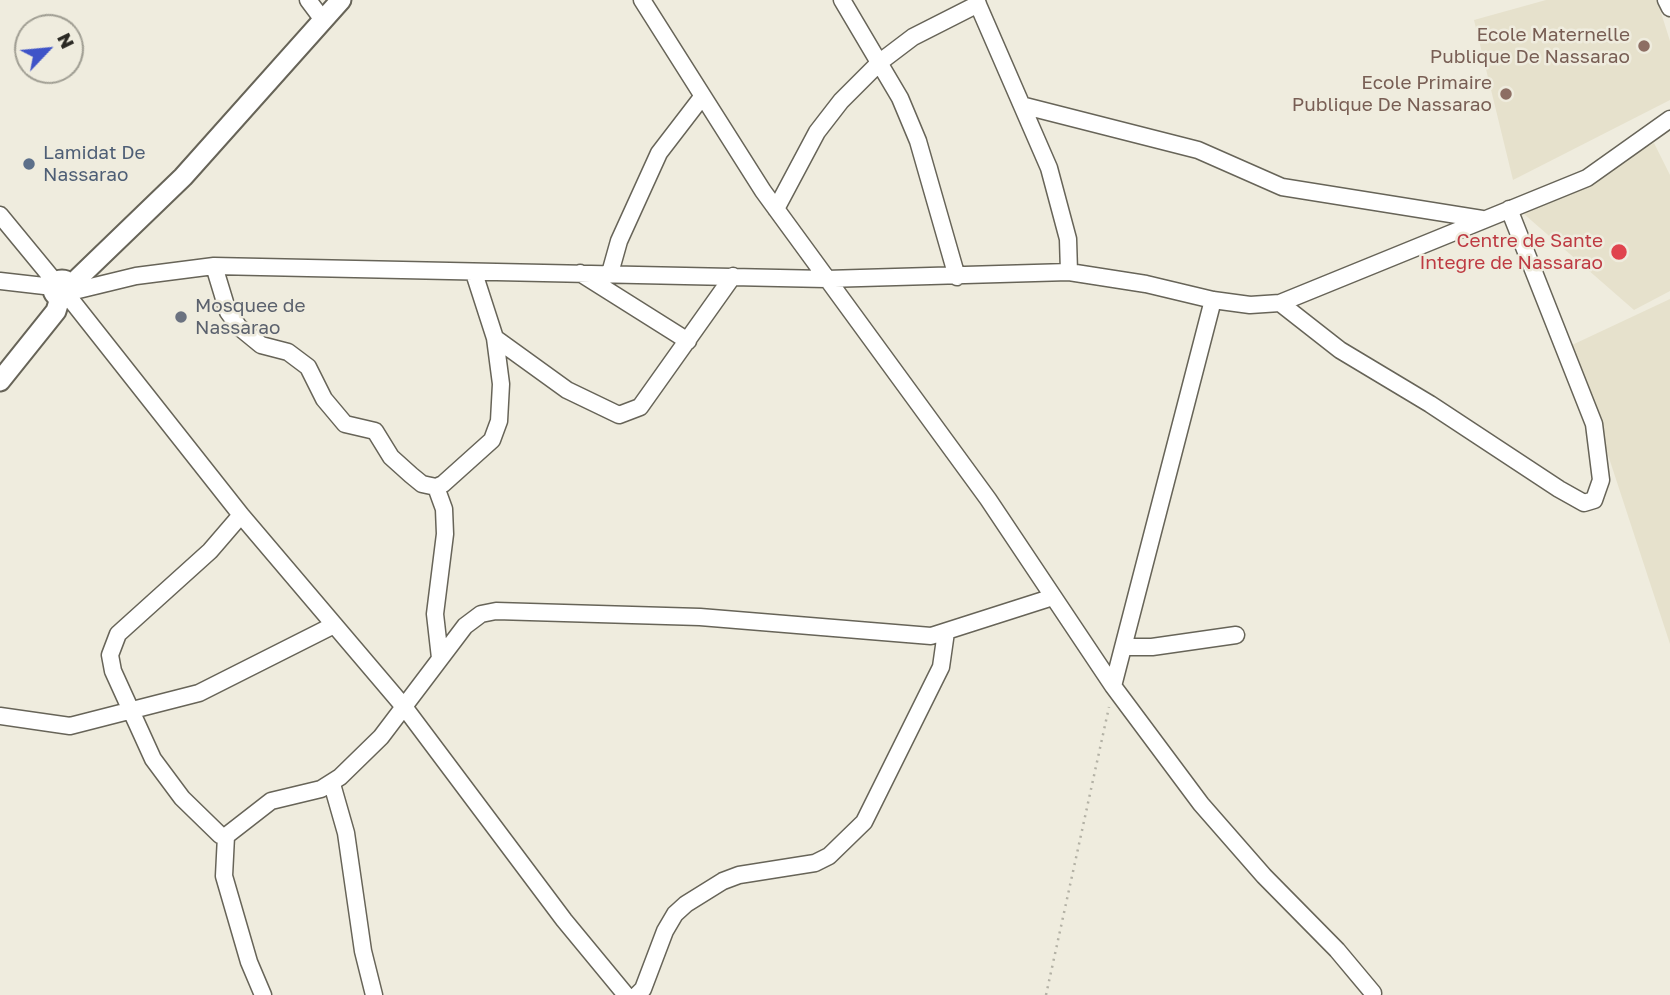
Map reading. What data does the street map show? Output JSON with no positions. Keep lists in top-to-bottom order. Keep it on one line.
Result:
{"places":["Ecole Maternelle Publique De Nassarao","Ecole Primaire Publique De Nassarao","Lamidat De Nassarao","Centre de Sante Integre de Nassarao","Mosquee de Nassarao"],"north":"top right"}
